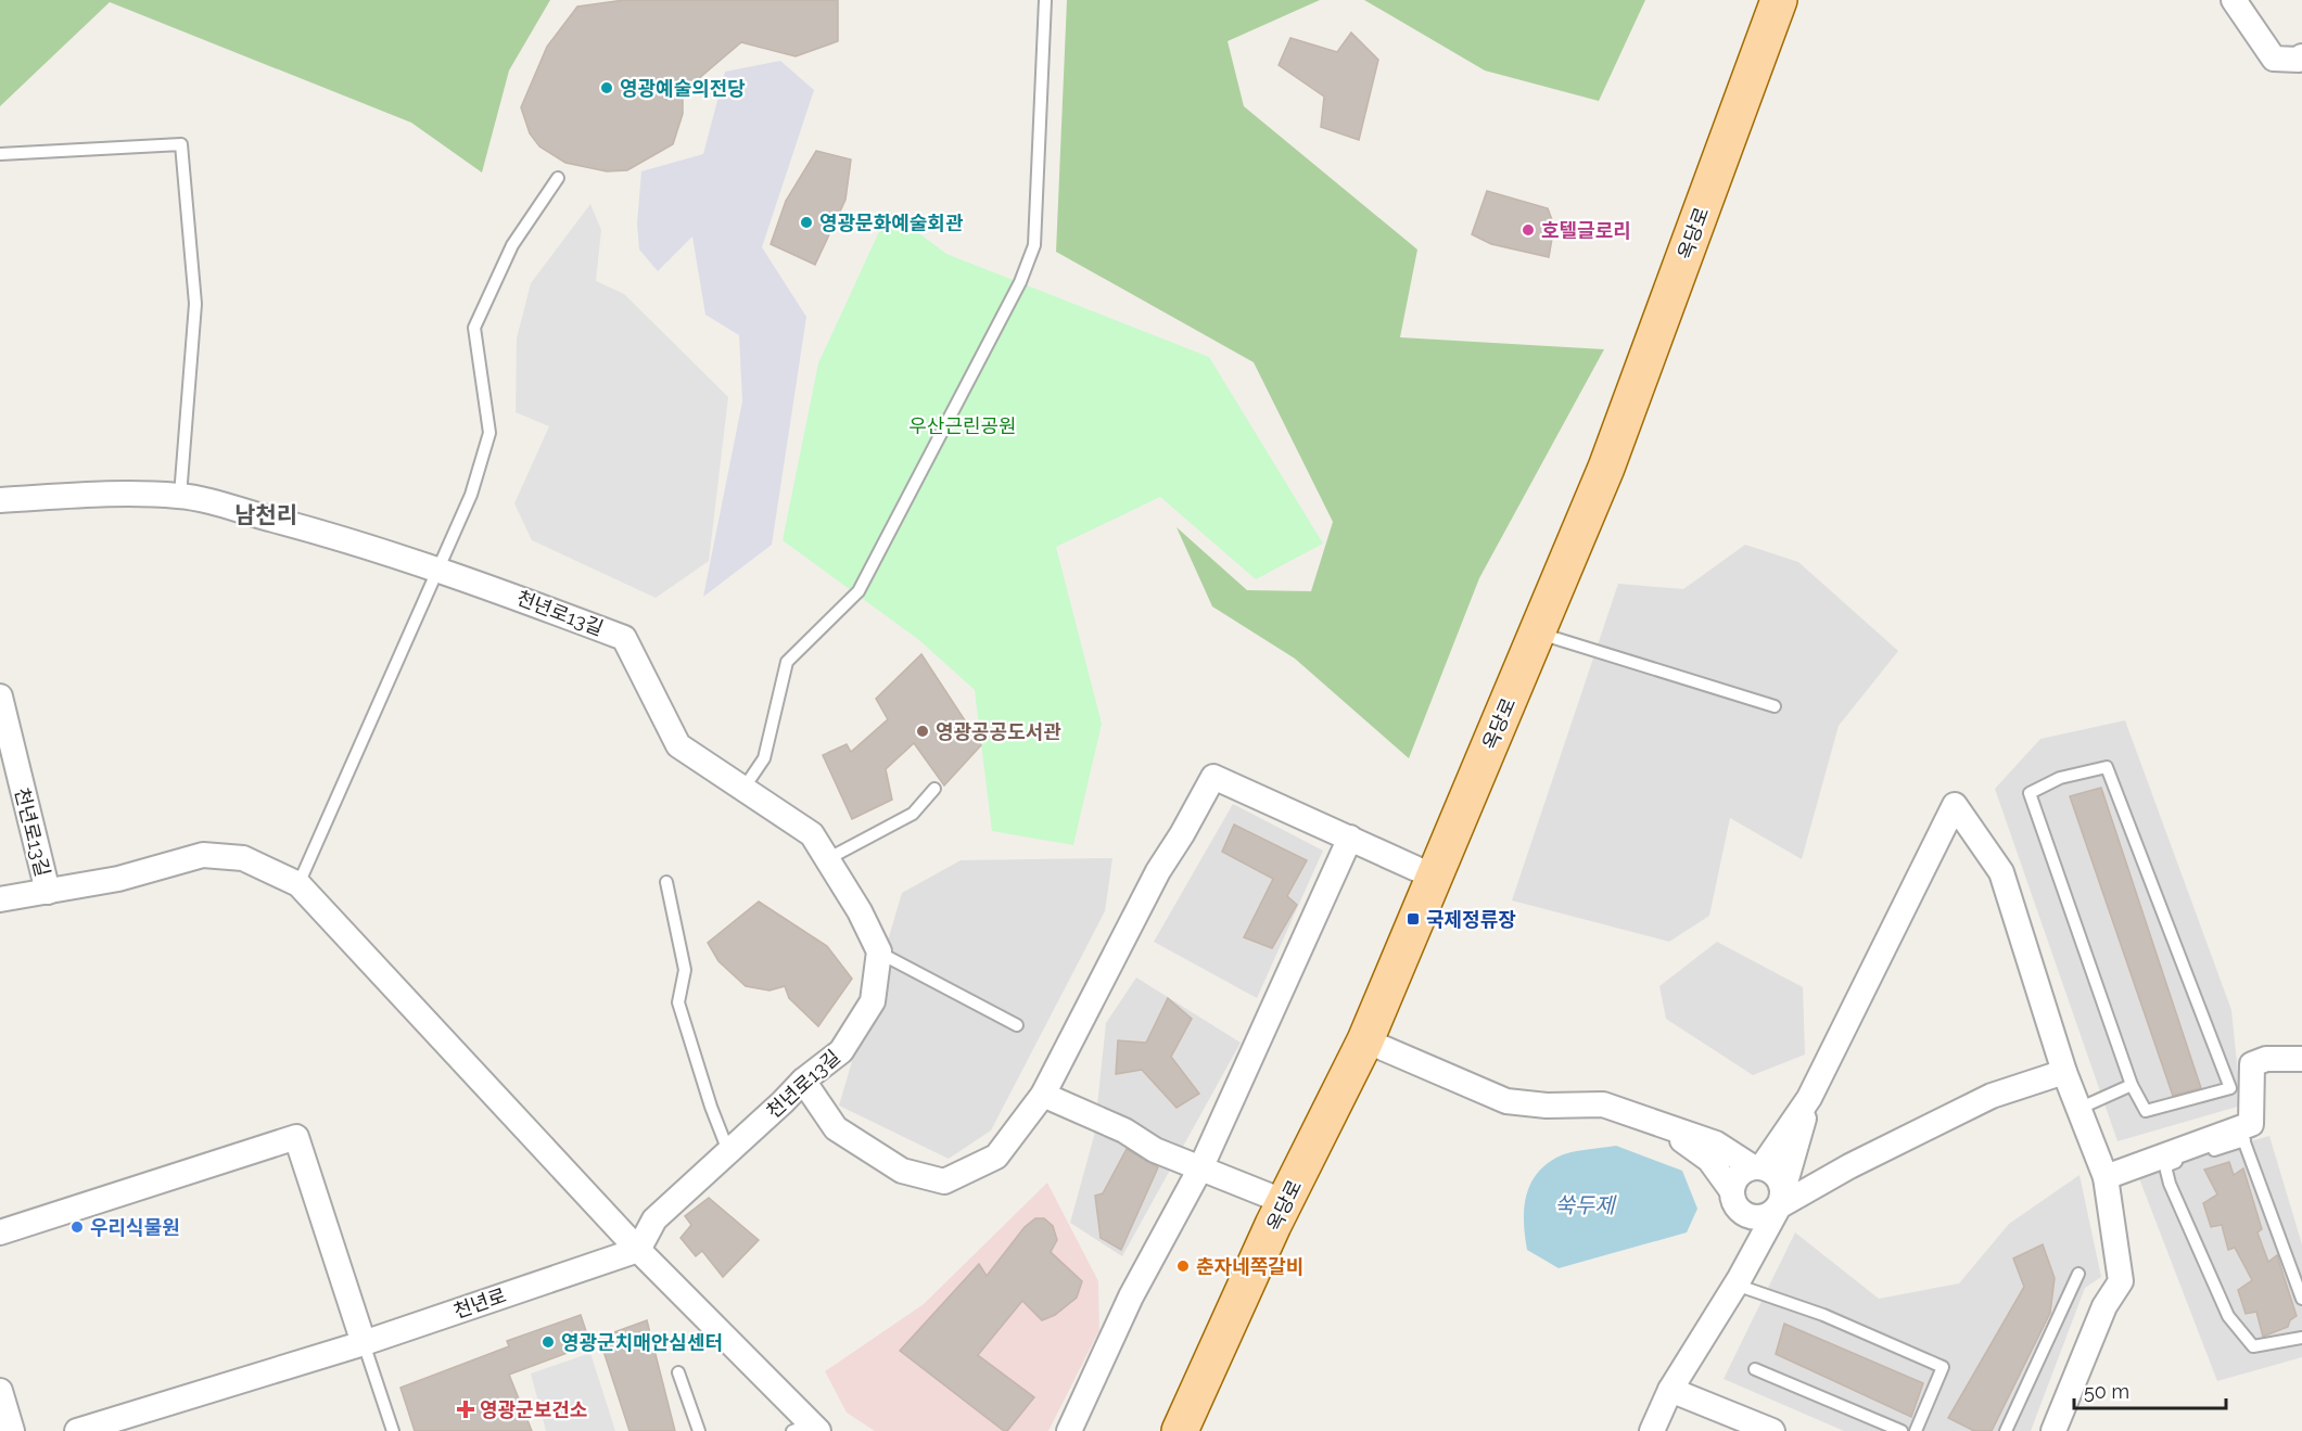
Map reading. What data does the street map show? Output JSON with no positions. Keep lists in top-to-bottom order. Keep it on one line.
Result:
{"streets":{"main road":["옥당로"],"street":["천년로13길","천년로"]},"crossings":[["천년로13길","천년로"]],"districts":["남천리"],"water":["쑥두제"],"parks":["우산근린공원"],"places":{"other":["영광예술의전당","영광문화예술회관","호텔글로리","영광공공도서관","우리식물원","춘자네쪽갈비","영광군치매안심센터"],"transit":["국제정류장"],"health":["영광군보건소"]},"scale_bar":"50 m"}
